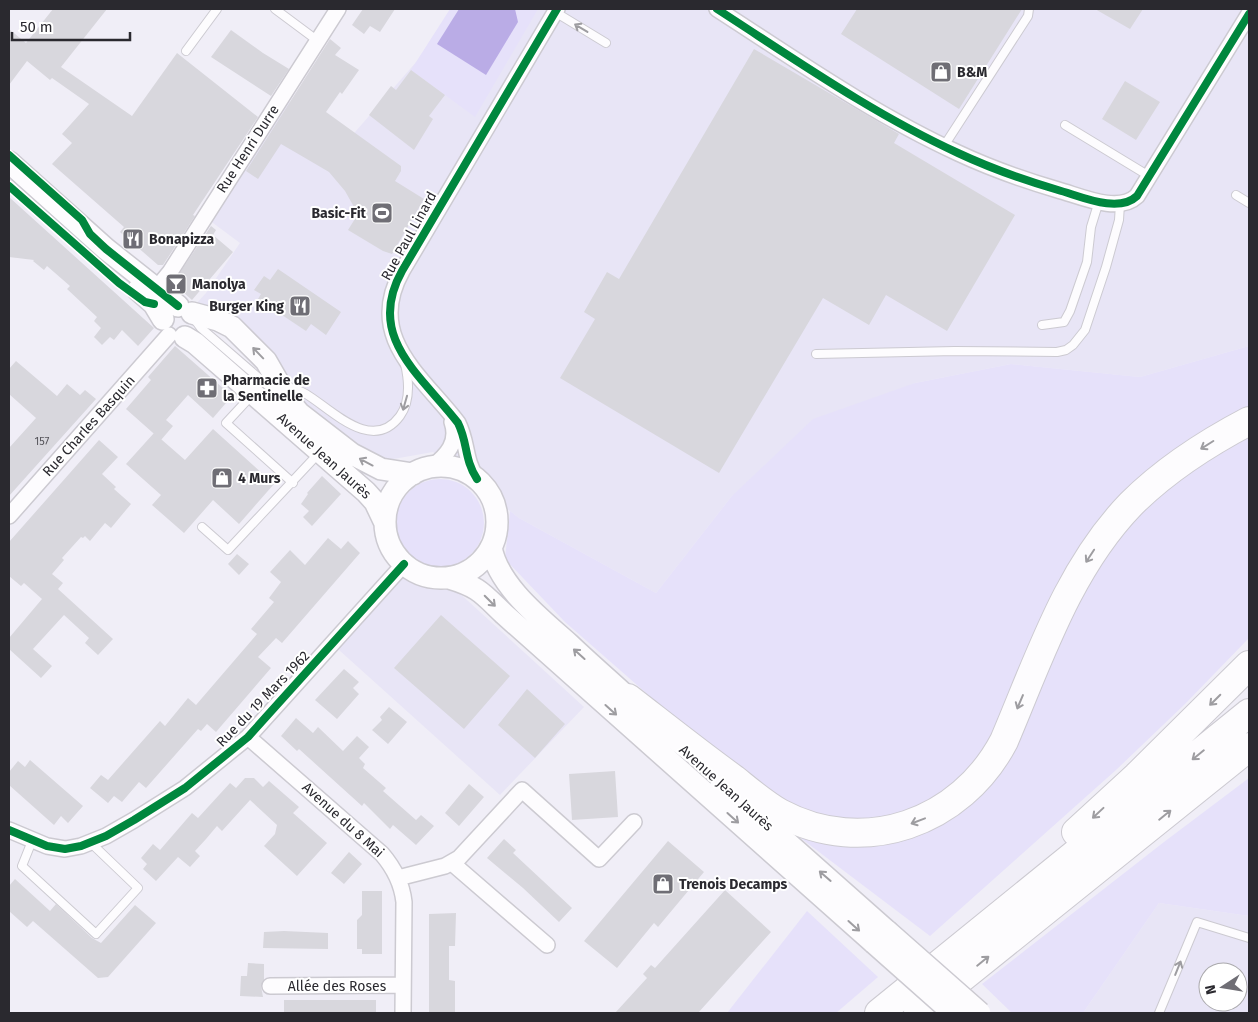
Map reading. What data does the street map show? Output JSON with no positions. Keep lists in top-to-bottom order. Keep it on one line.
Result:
{"streets":{"main road":["Avenue Jean Jaurès"],"street":["Rue Henri Durre","Rue Paul Linard","Rue Charles Basquin","Rue du 19 Mars 1962","Avenue du 8 Mai","Allée des Roses"]},"crossings":[["Rue Henri Durre","Avenue Jean Jaurès"],["Rue Paul Linard","Avenue Jean Jaurès"],["Rue Paul Linard","Rue du 19 Mars 1962"],["Rue Charles Basquin","Avenue Jean Jaurès"],["Avenue Jean Jaurès","Rue du 19 Mars 1962"],["Rue du 19 Mars 1962","Avenue du 8 Mai"],["Avenue du 8 Mai","Allée des Roses"]],"places":{"shop":["B&M","4 Murs","Trenois Decamps"],"sports":["Basic-Fit"],"restaurant":["Bonapizza","Burger King"],"bar":["Manolya"],"pharmacy":["Pharmacie de la Sentinelle"]},"house_numbers":["157"],"scale_bar":"50 m","north":"left"}
